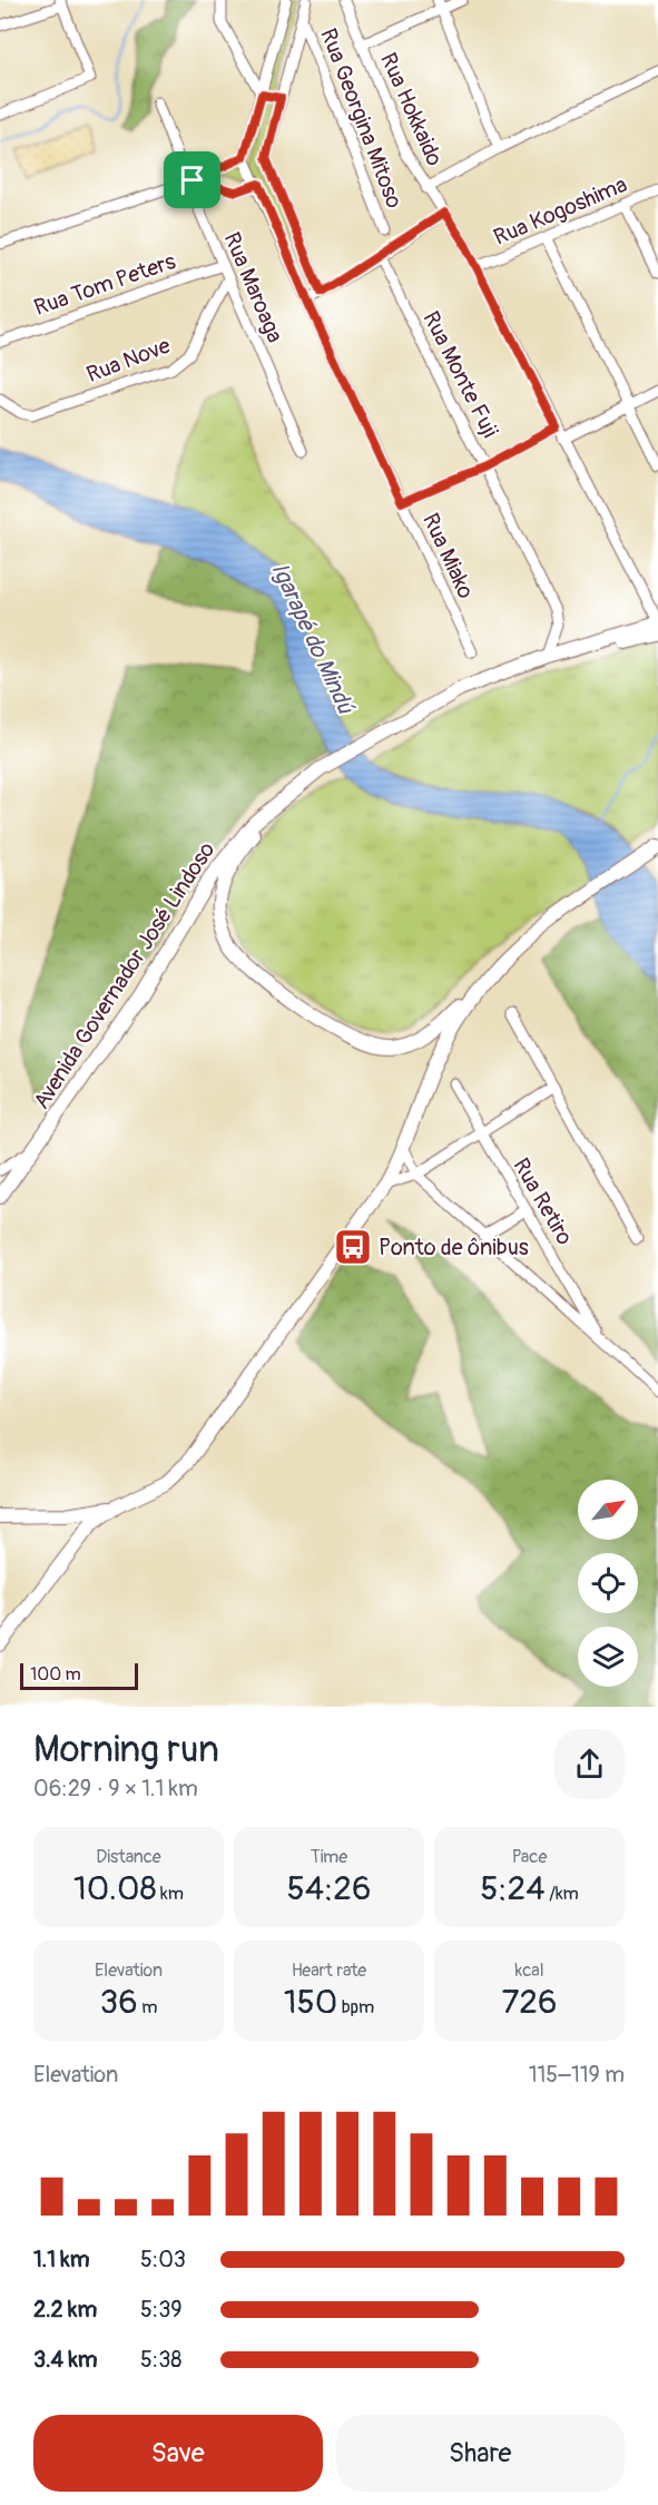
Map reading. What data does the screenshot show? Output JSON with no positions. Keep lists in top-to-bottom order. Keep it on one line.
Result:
{"streets":{"main road":["Avenida Governador José Lindoso"],"street":["Rua Hokkaido","Rua Georgina Mitoso","Rua Kogoshima","Rua Tom Peters","Rua Maroaga","Rua Nove","Rua Monte Fuji","Rua Miako","Rua Retiro"]},"crossings":[["Rua Hokkaido","Rua Kogoshima"],["Rua Hokkaido","Avenida Governador José Lindoso"],["Rua Tom Peters","Rua Maroaga"],["Rua Maroaga","Rua Nove"],["Rua Monte Fuji","Avenida Governador José Lindoso"]],"water":["Igarapé do Mindú"],"places":{"bus stop":["Ponto de ônibus"]},"scale_bar":"100 m","north":"top right","page":{"scale":"100 m","heading":["Morning run","06:29 · 9 × 1.1 km"],"stats":[["Distance","10.08 km"],["Time","54:26"],["Pace","5:24 /km"],["Elevation","36 m"],["Heart rate","150 bpm"],["kcal","726"]],"chart":["Elevation","115–119 m"],"list":[{"name":"1.1 km","note":"5:03"},{"name":"2.2 km","note":"5:39"},{"name":"3.4 km","note":"5:38"}],"buttons":["Save","Share"]}}
